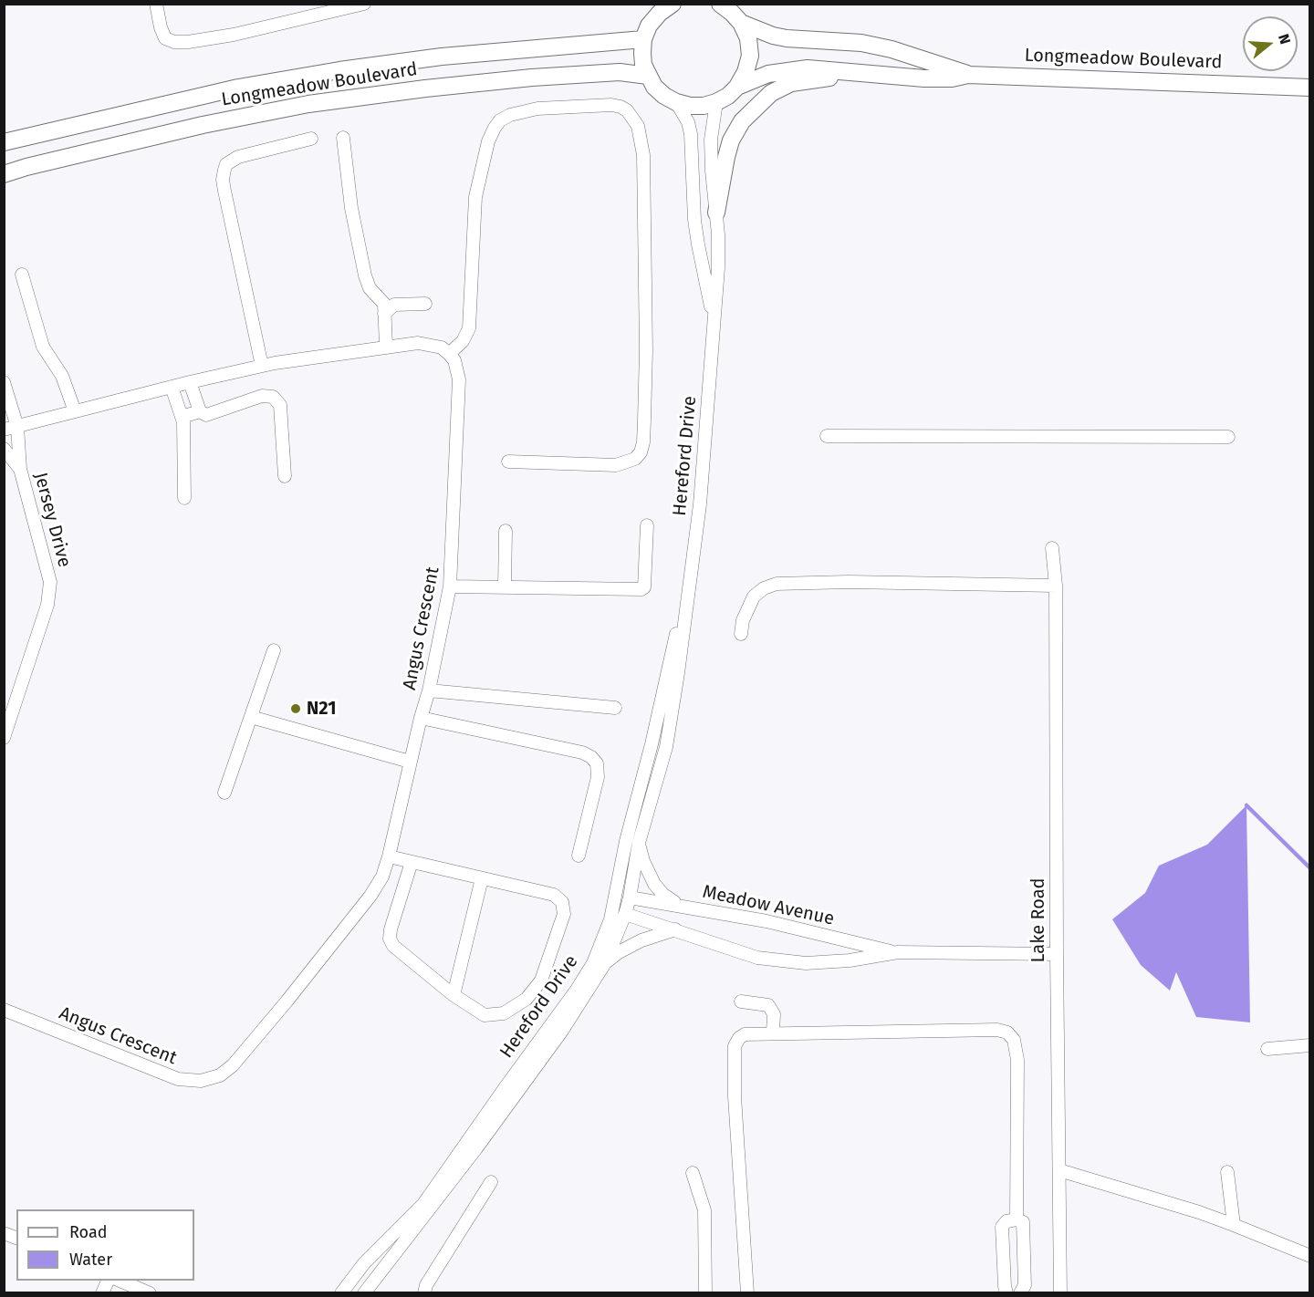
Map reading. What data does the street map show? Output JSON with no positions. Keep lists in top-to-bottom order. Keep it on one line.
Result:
{"streets":{"main road":["Longmeadow Boulevard"],"street":["Hereford Drive","Jersey Drive","Angus Crescent","Meadow Avenue","Lake Road"]},"crossings":[["Longmeadow Boulevard","Hereford Drive"],["Hereford Drive","Meadow Avenue"],["Meadow Avenue","Lake Road"]],"places":["N21"],"legend":["Road","Water"],"north":"right"}
